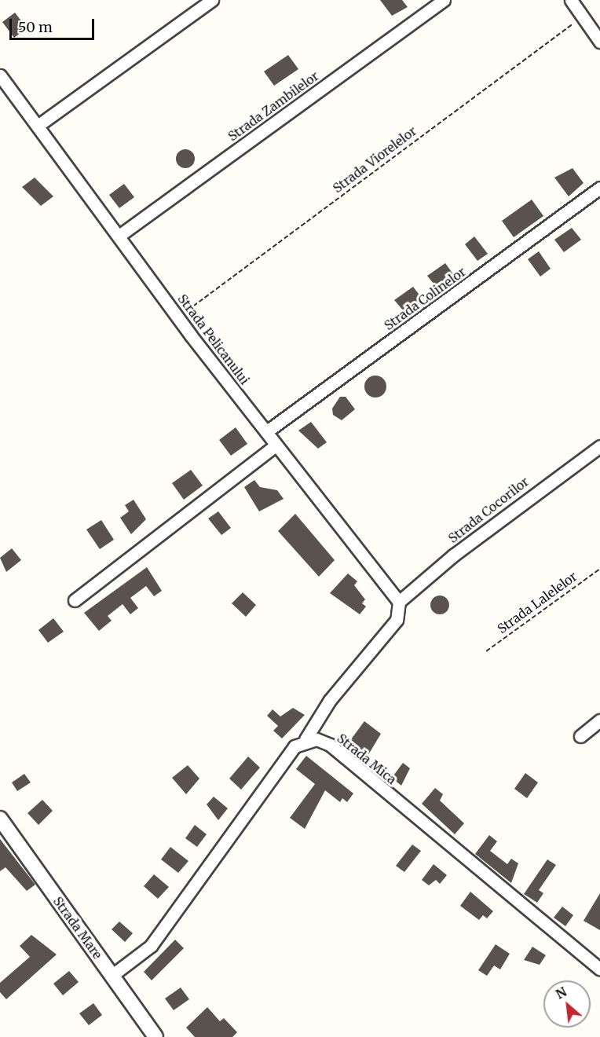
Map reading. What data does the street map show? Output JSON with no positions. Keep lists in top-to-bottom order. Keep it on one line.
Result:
{"streets":{"street":["Strada Zambilelor","Strada Colinelor","Strada Pelicanului","Strada Cocorilor","Strada Mica","Strada Mare"],"path":["Strada Viorelelor","Strada Lalelelor"]},"crossings":[["Strada Zambilelor","Strada Pelicanului"],["Strada Viorelelor","Strada Pelicanului"],["Strada Colinelor","Strada Pelicanului"],["Strada Pelicanului","Strada Cocorilor"]],"scale_bar":"50 m","north":"top left"}
